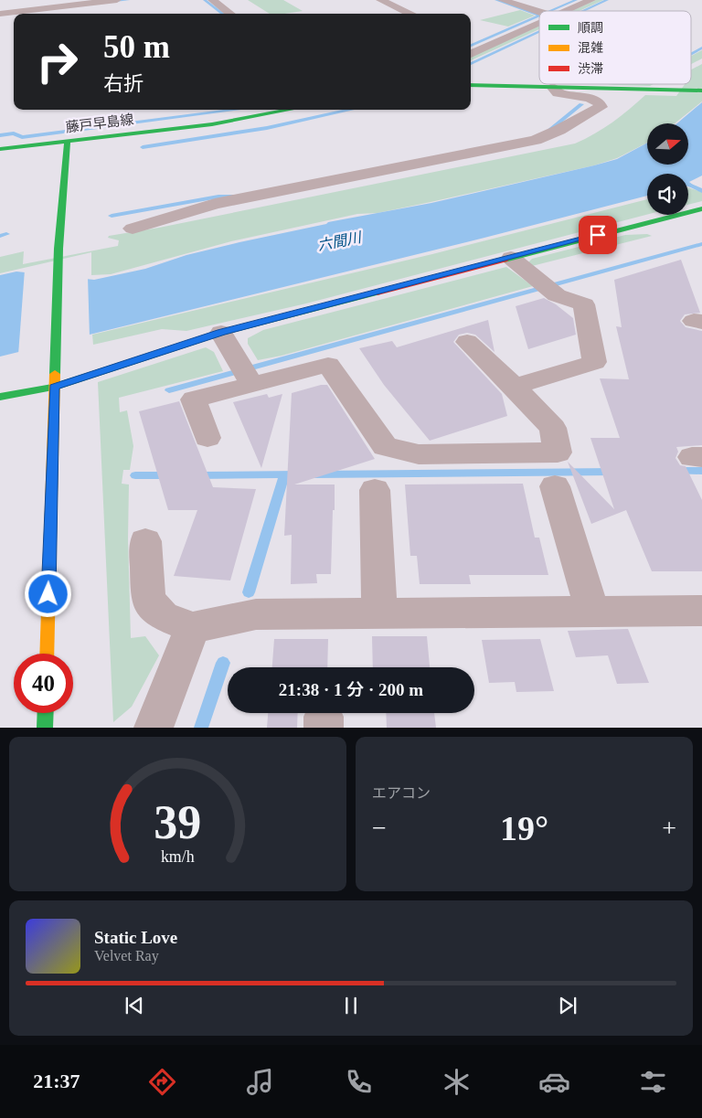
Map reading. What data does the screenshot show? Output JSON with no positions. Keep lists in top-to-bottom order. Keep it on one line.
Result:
{"streets":{"street":["藤戸早島線"]},"water":["六間川"],"legend":["順調","混雑","渋滞"],"north":"right","page":{"turn":["50 m","右折"],"limit":"40","trip":"21:38 · 1 分 · 200 m","tile":"エアコン","heat":["−","19°","+"],"song":["Static Love","Velvet Ray"],"tabs":"21:37","gauge":["39","km/h"]}}
